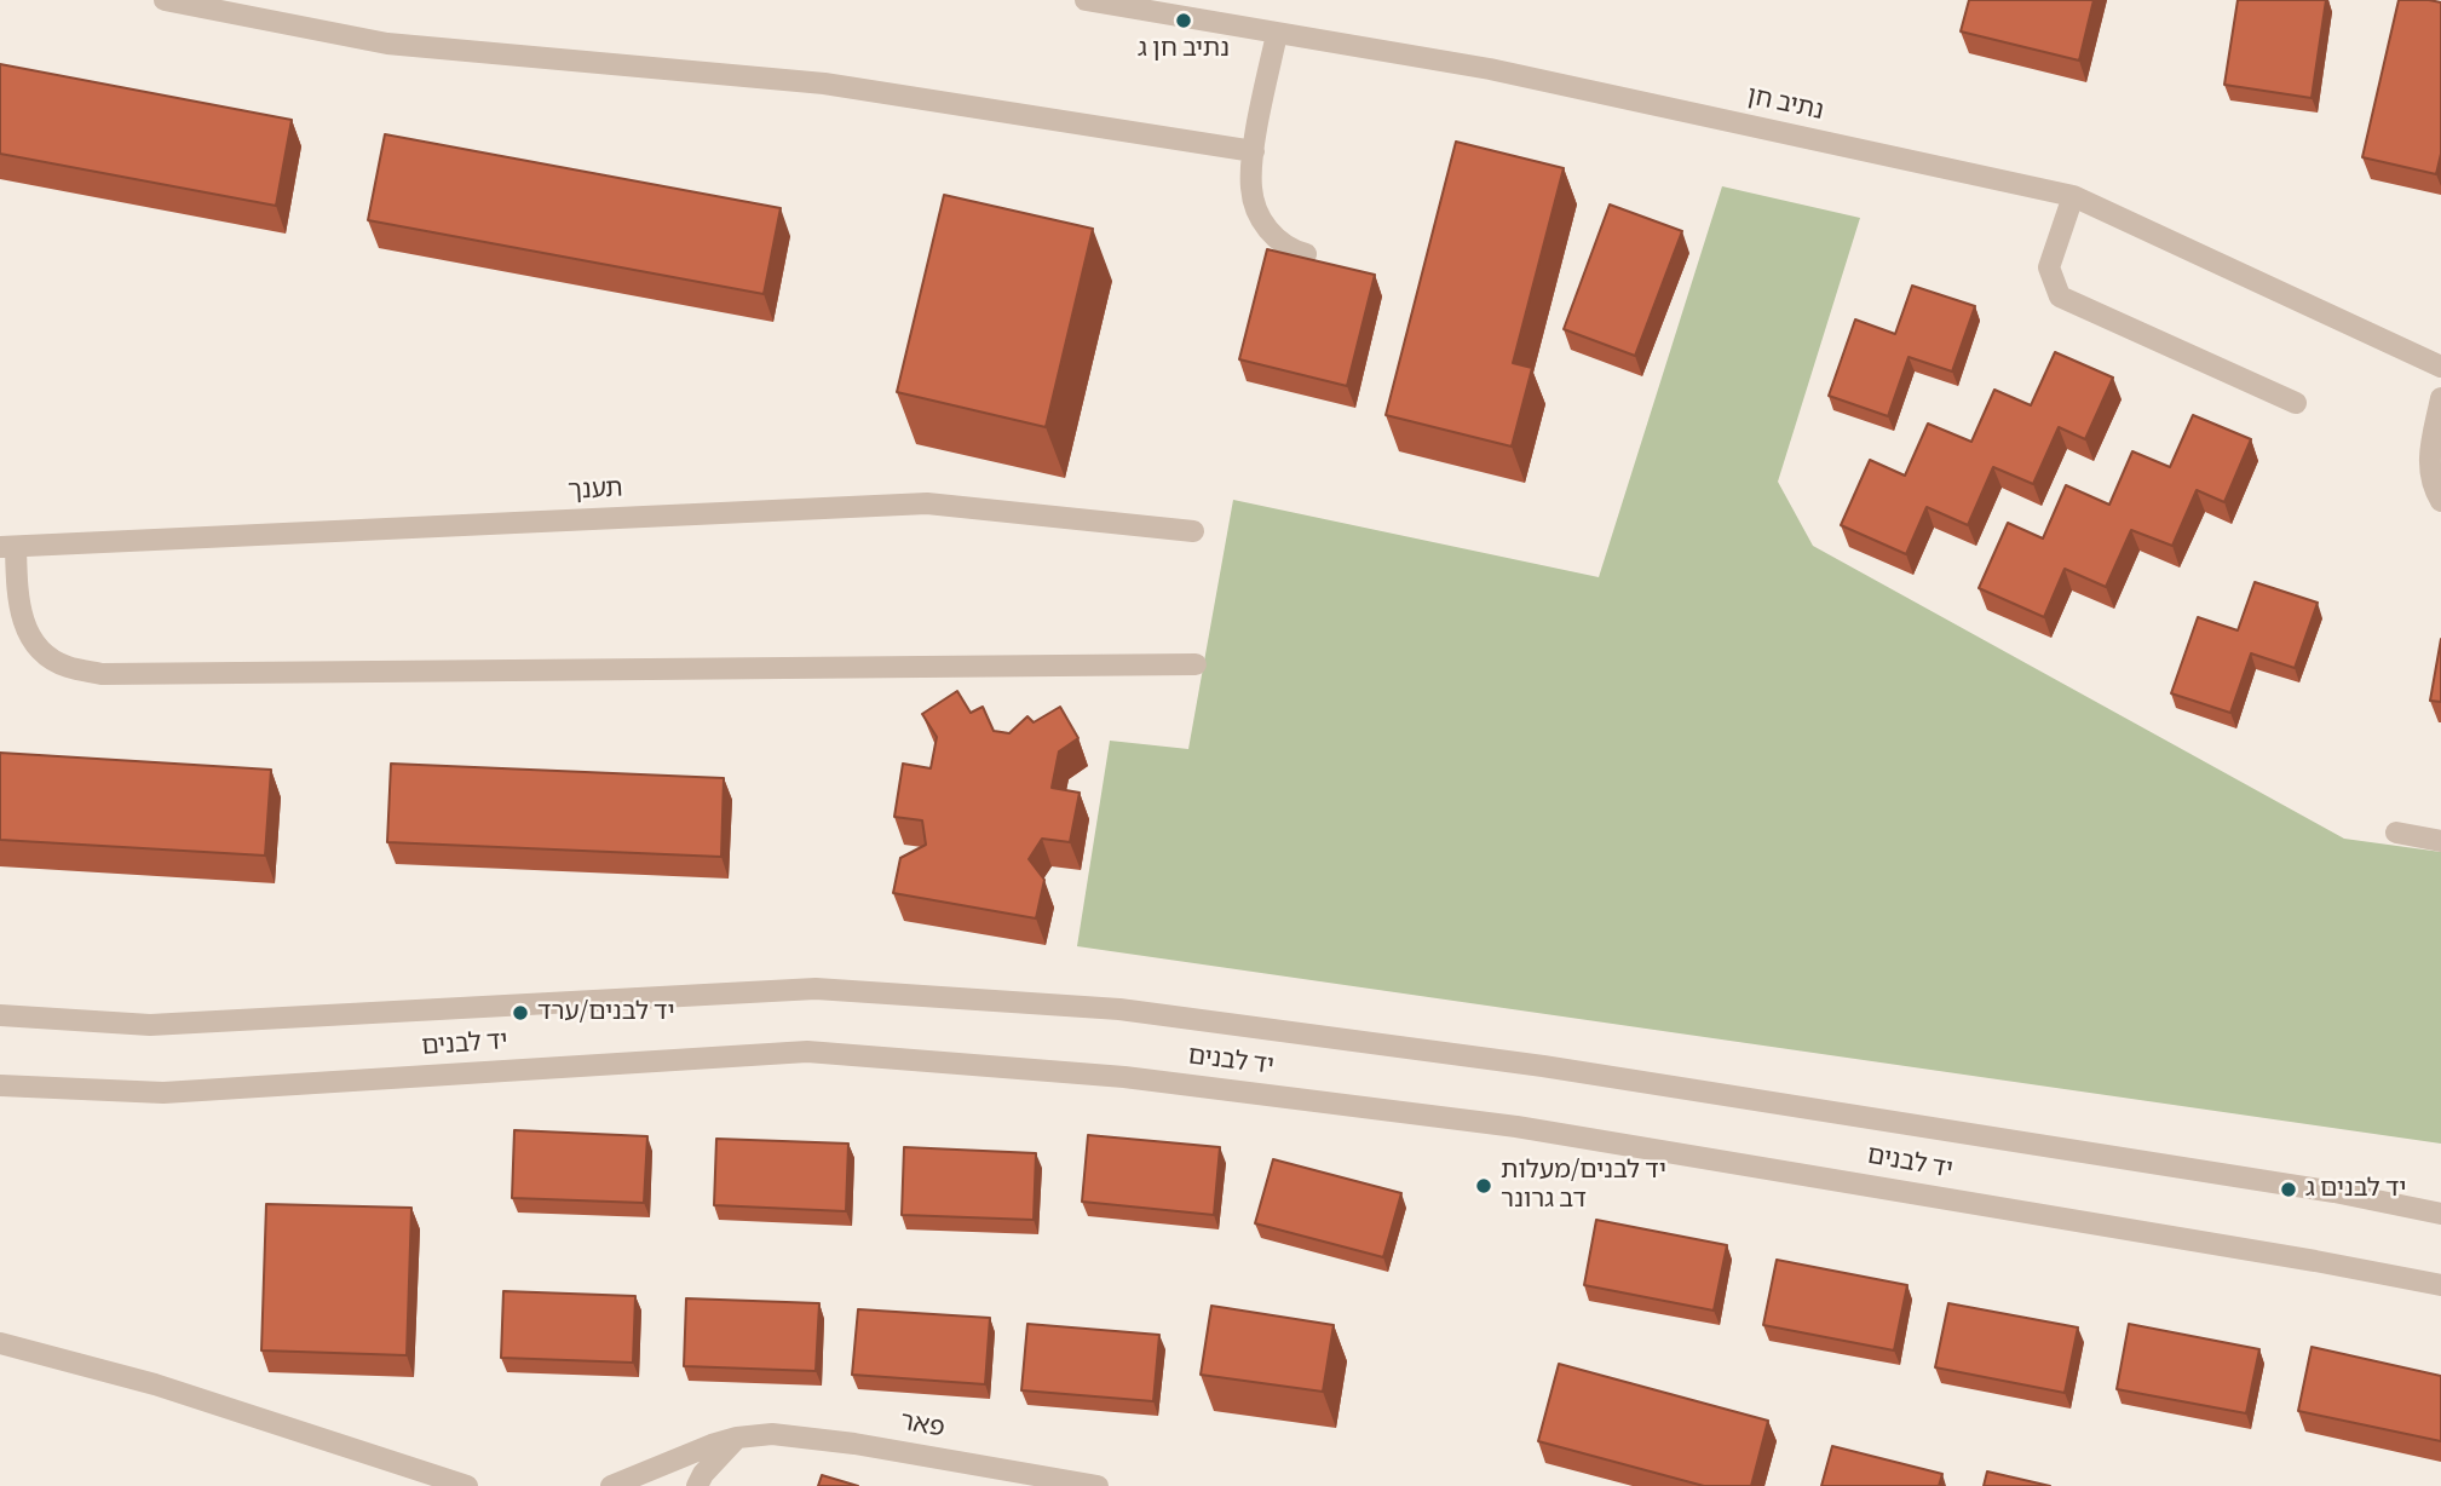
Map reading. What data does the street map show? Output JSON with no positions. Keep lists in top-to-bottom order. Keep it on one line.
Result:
{"streets":{"street":["נתיב חן","תענך","יד לבנים","פאר"]},"places":["נתיב חן ג","יד לבנים/ערד","יד לבנים/מעלות דב גרונר","יד לבנים ג"]}
